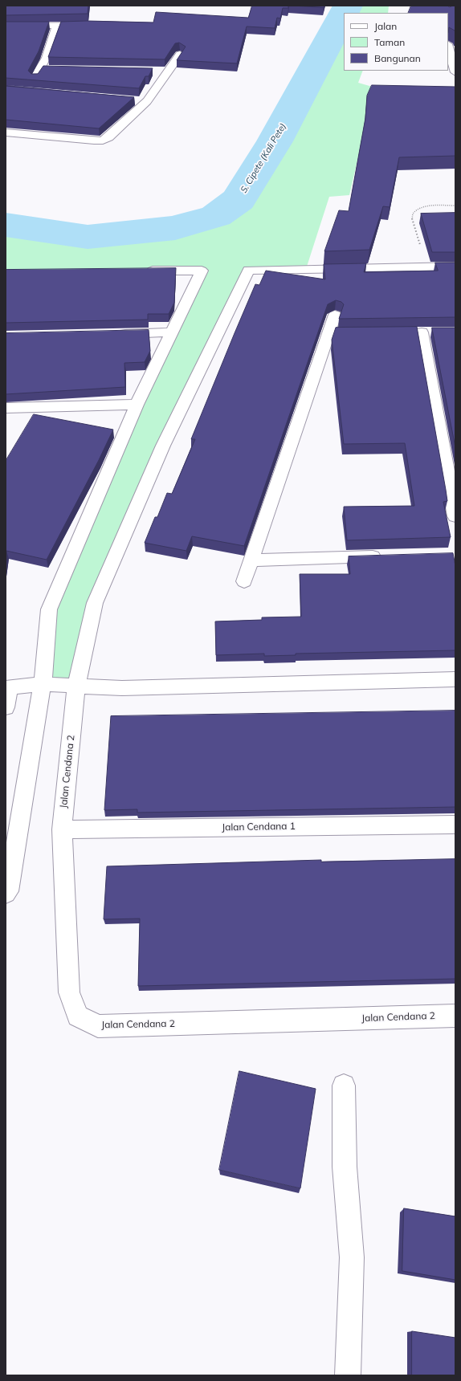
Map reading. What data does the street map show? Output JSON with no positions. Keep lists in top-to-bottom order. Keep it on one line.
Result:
{"streets":{"street":["Jalan Cendana 2","Jalan Cendana 1"]},"crossings":[["Jalan Cendana 2","Jalan Cendana 1"]],"water":["S. Cipete (Kali Pete)"],"legend":["Jalan","Taman","Bangunan"]}
